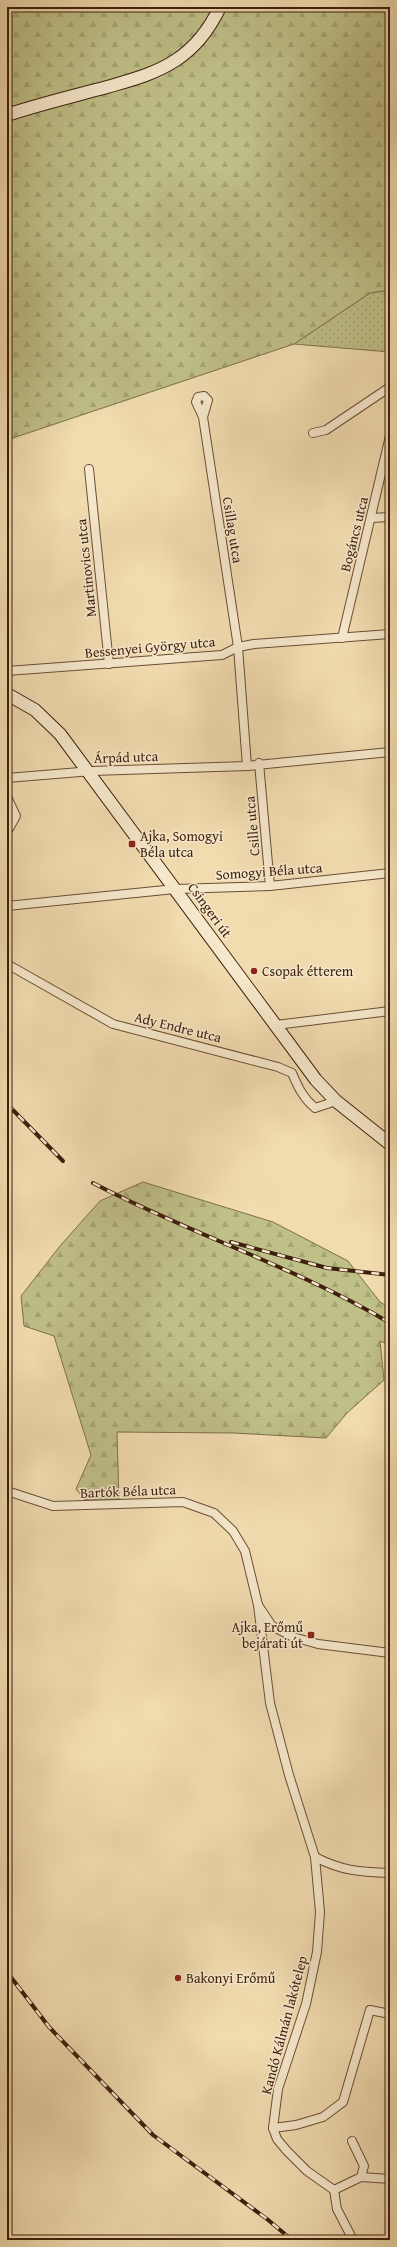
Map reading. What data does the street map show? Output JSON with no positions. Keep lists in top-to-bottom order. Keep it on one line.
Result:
{"streets":{"main road":["Csingeri út"],"street":["Csillag utca","Bogáncs utca","Martinovics utca","Bessenyei György utca","Árpád utca","Csille utca","Somogyi Béla utca","Ady Endre utca","Bartók Béla utca","Kandó Kálmán lakótelep"]},"crossings":[["Csillag utca","Bessenyei György utca"],["Bogáncs utca","Bessenyei György utca"],["Martinovics utca","Bessenyei György utca"],["Árpád utca","Csille utca"],["Árpád utca","Csingeri út"],["Csille utca","Somogyi Béla utca"],["Somogyi Béla utca","Csingeri út"],["Csingeri út","Ady Endre utca"],["Bartók Béla utca","Kandó Kálmán lakótelep"]],"places":{"transit":["Ajka, Somogyi Béla utca","Ajka, Erőmű bejárati út"],"other":["Csopak étterem","Bakonyi Erőmű"]}}
